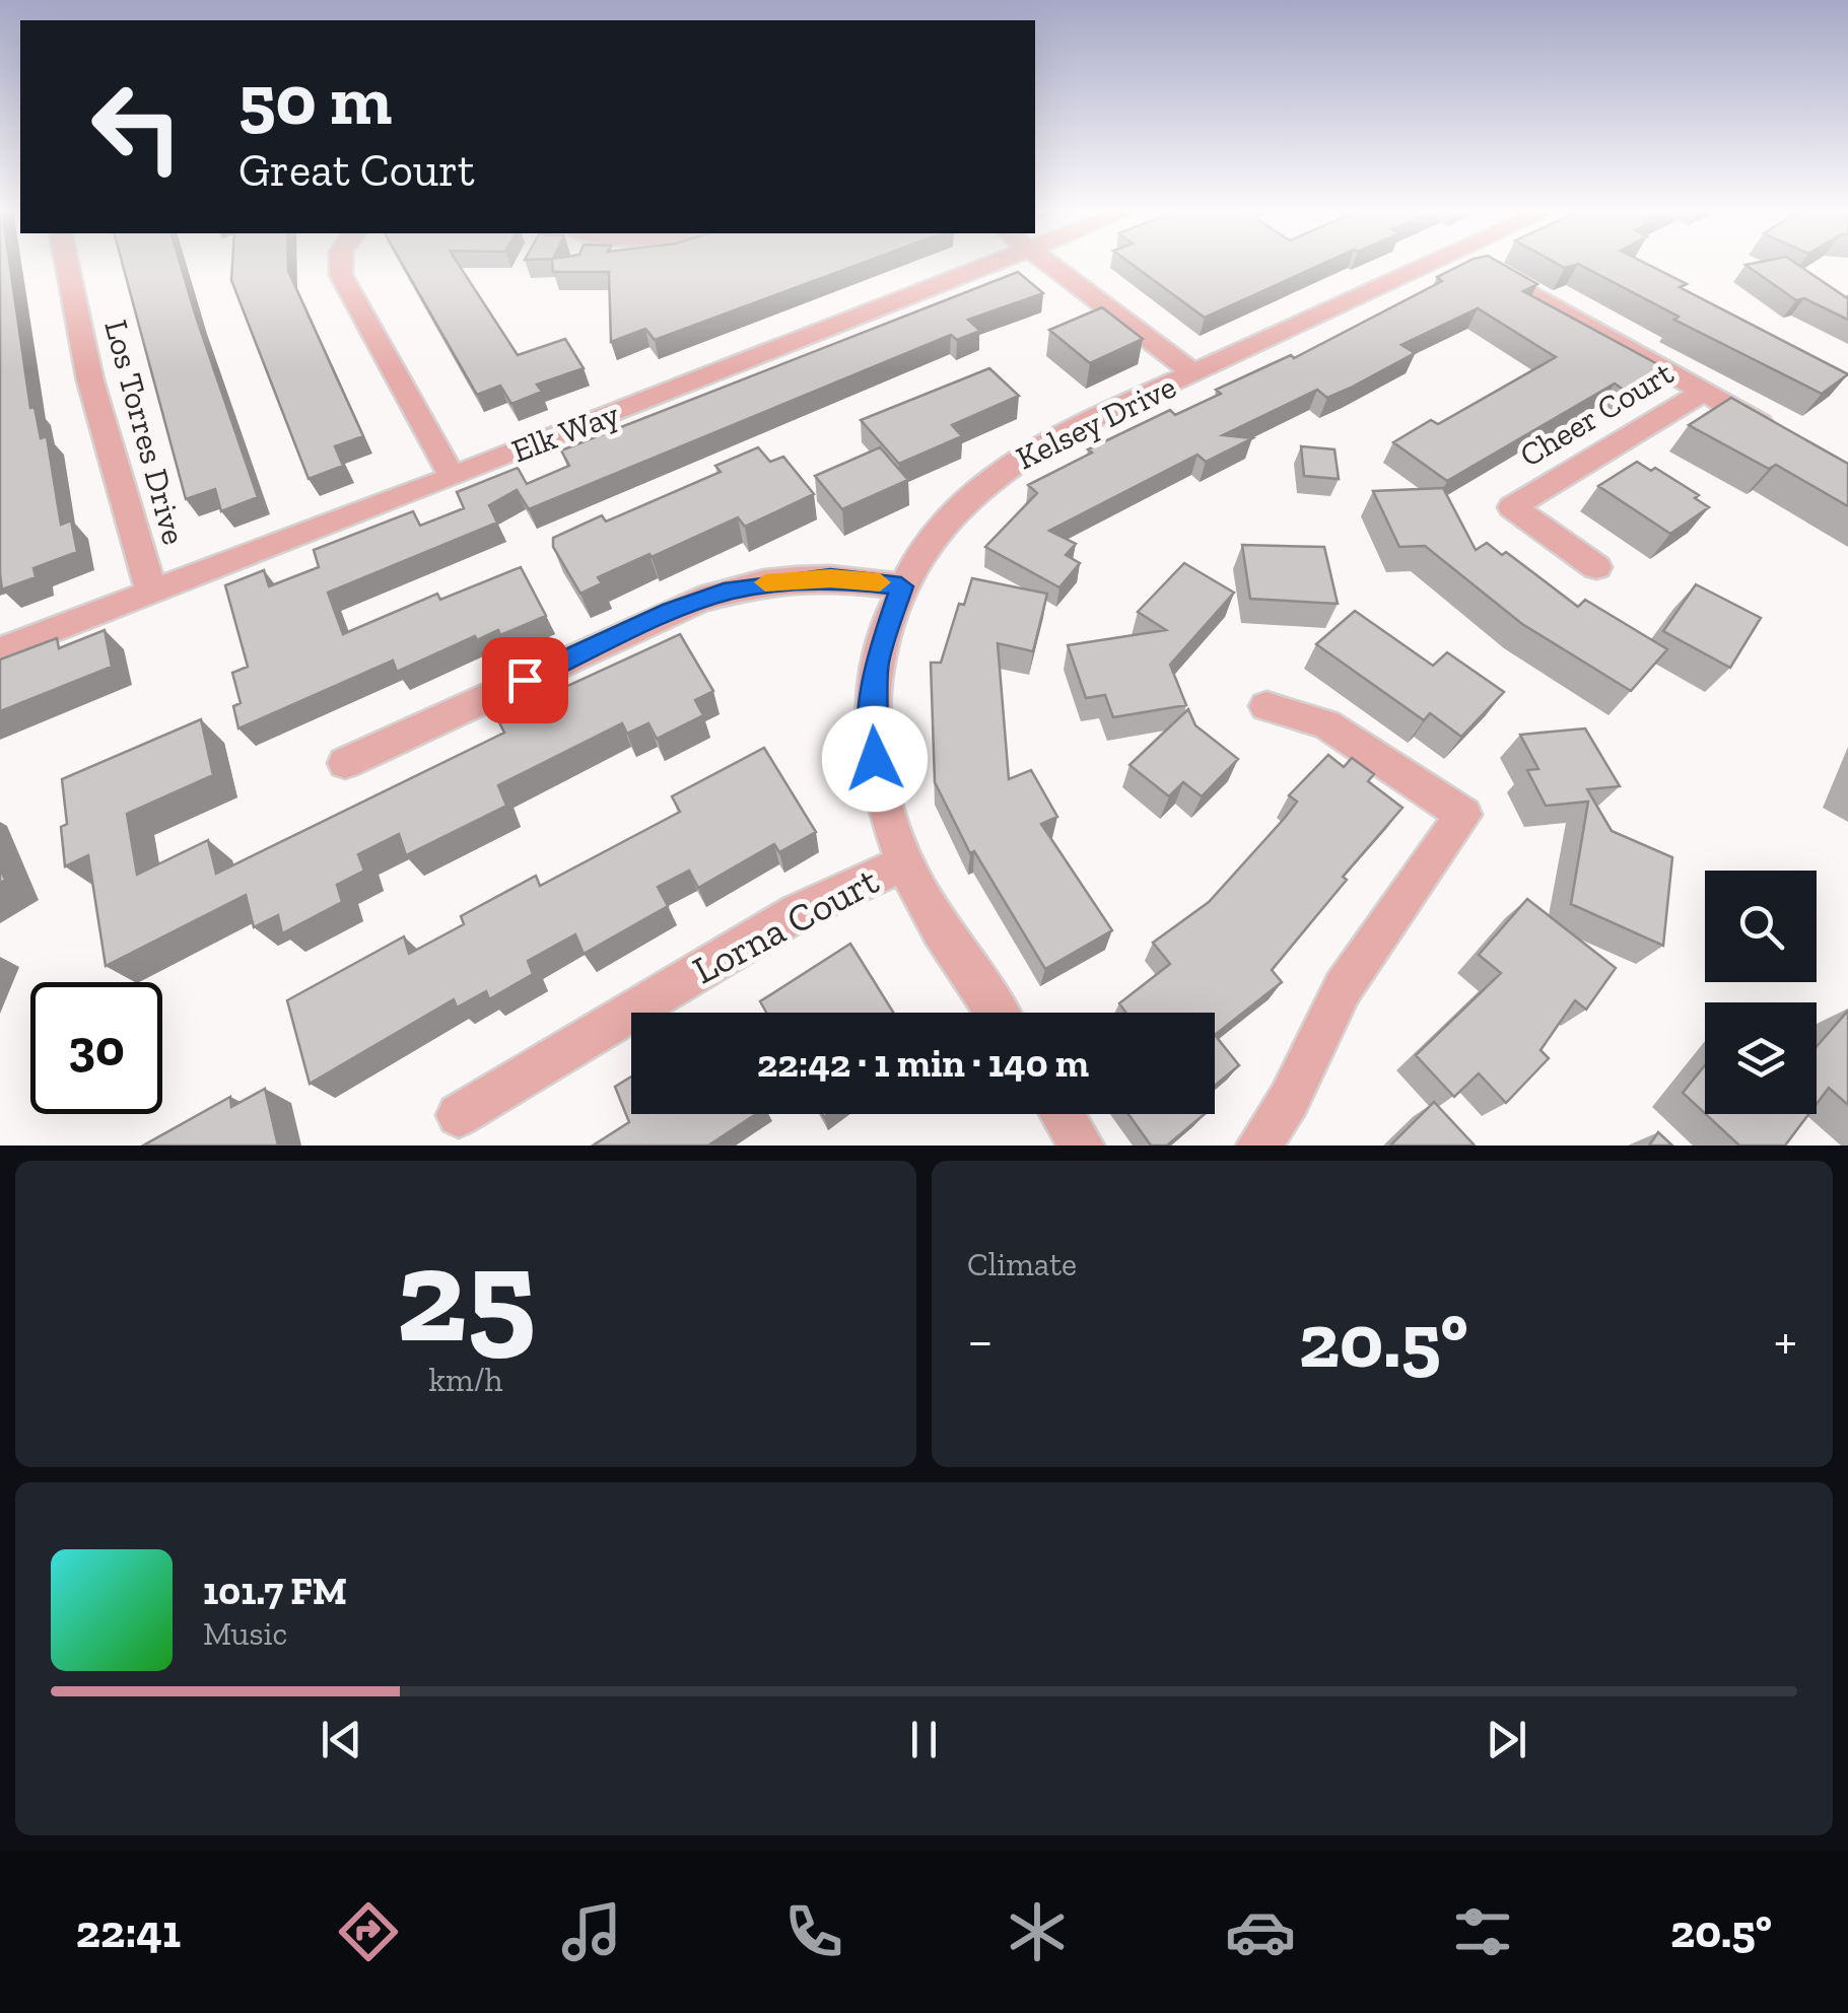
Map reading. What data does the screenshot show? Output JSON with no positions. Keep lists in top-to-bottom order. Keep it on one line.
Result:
{"streets":{"street":["Cheer Court","Kelsey Drive","Los Torres Drive","Elk Way","Lorna Court"]},"crossings":[["Kelsey Drive","Lorna Court"],["Los Torres Drive","Elk Way"]],"page":{"turn":["50 m","Great Court"],"limit":"30","trip":"22:42 · 1 min · 140 m","tile":[["25","km/h"],"Climate"],"heat":["−","20.5°","+"],"song":["101.7 FM","Music"],"tabs":["22:41","20.5°"]}}
